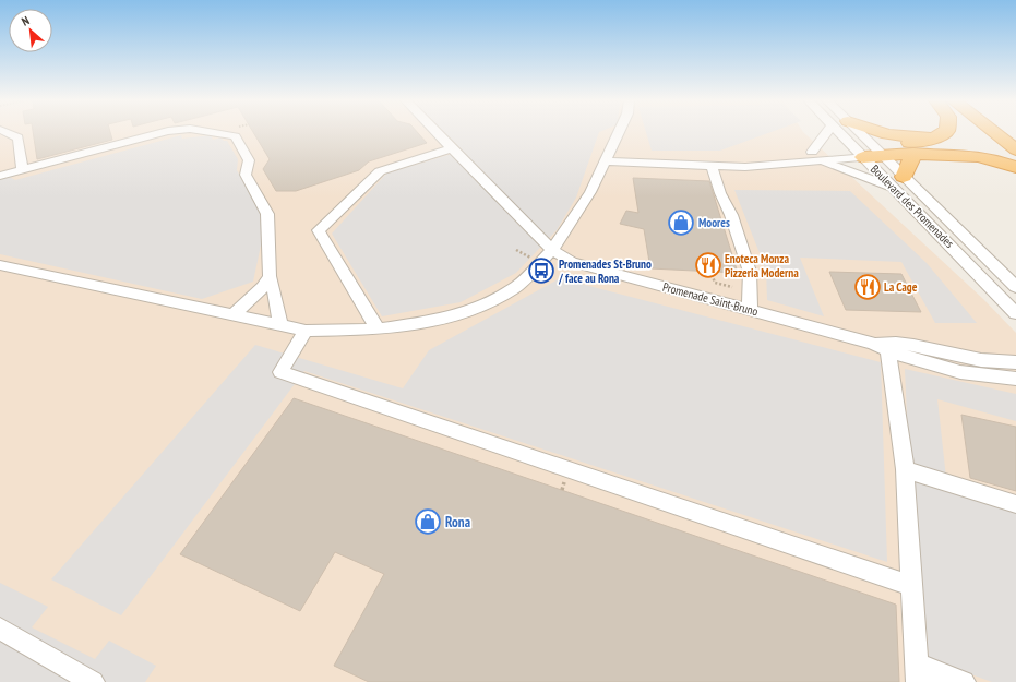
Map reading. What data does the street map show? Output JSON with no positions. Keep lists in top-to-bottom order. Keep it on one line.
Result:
{"streets":{"street":["Boulevard des Promenades","Promenade Saint-Bruno"]},"places":{"shop":["Moores","Rona"],"restaurant":["Enoteca Monza Pizzeria Moderna","La Cage"],"bus stop":["Promenades St-Bruno / face au Rona"]},"north":"top left"}
